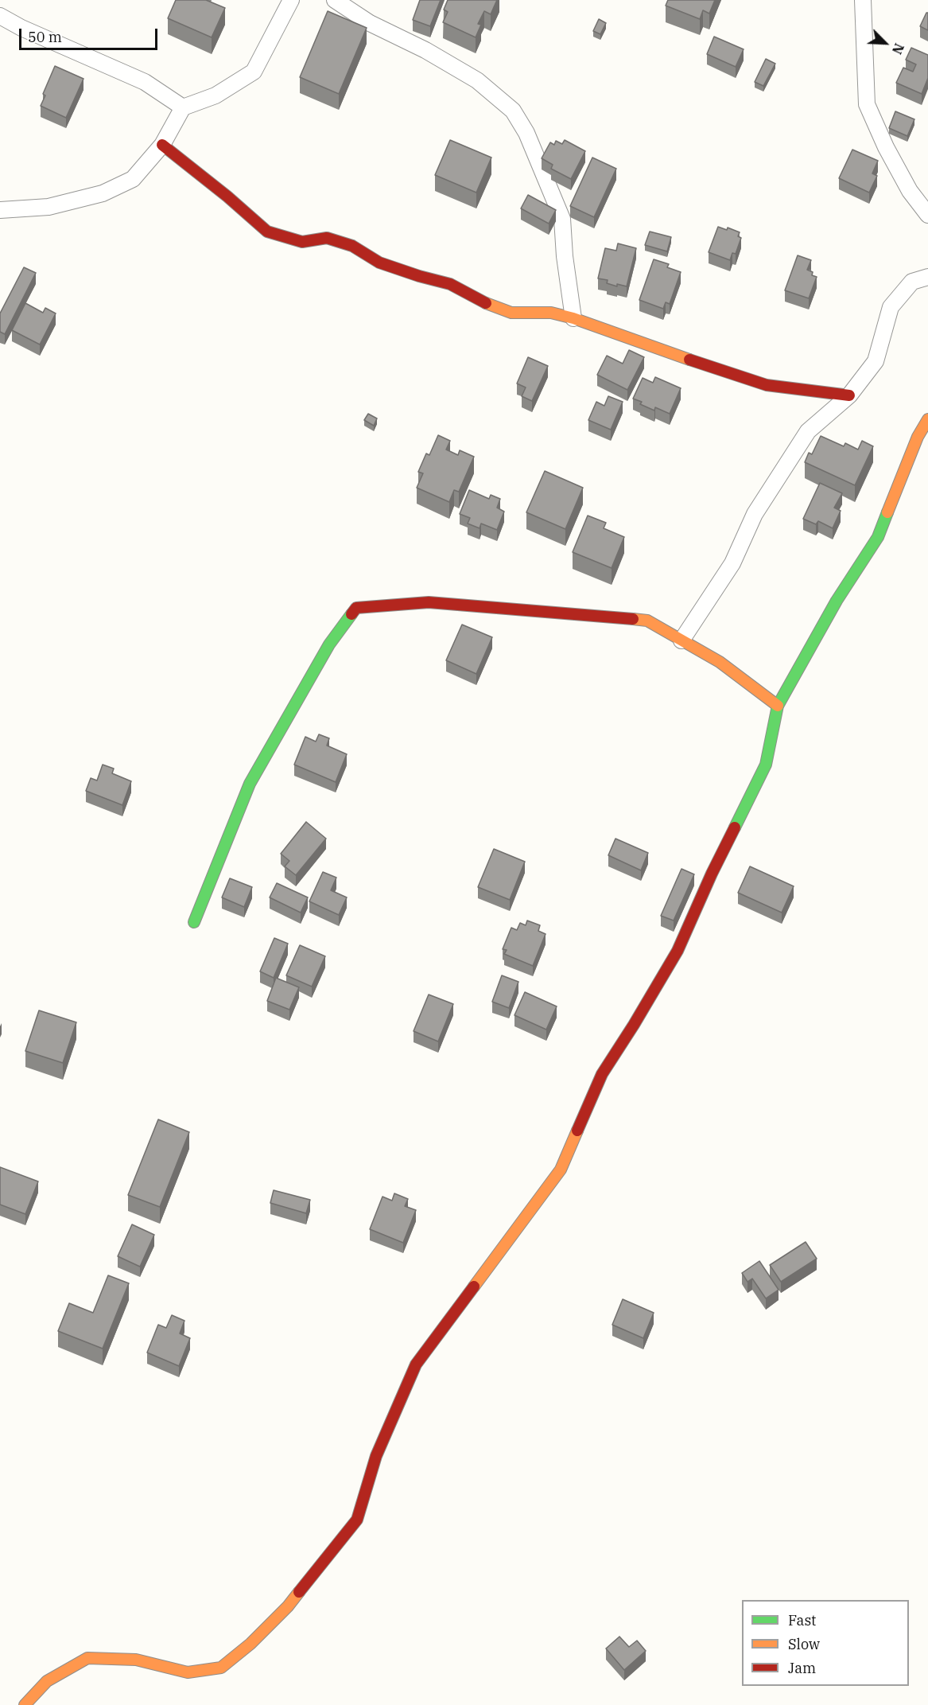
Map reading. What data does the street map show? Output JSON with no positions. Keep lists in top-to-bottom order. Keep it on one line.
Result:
{"legend":["Fast","Slow","Jam"],"scale_bar":"50 m","north":"bottom right"}
